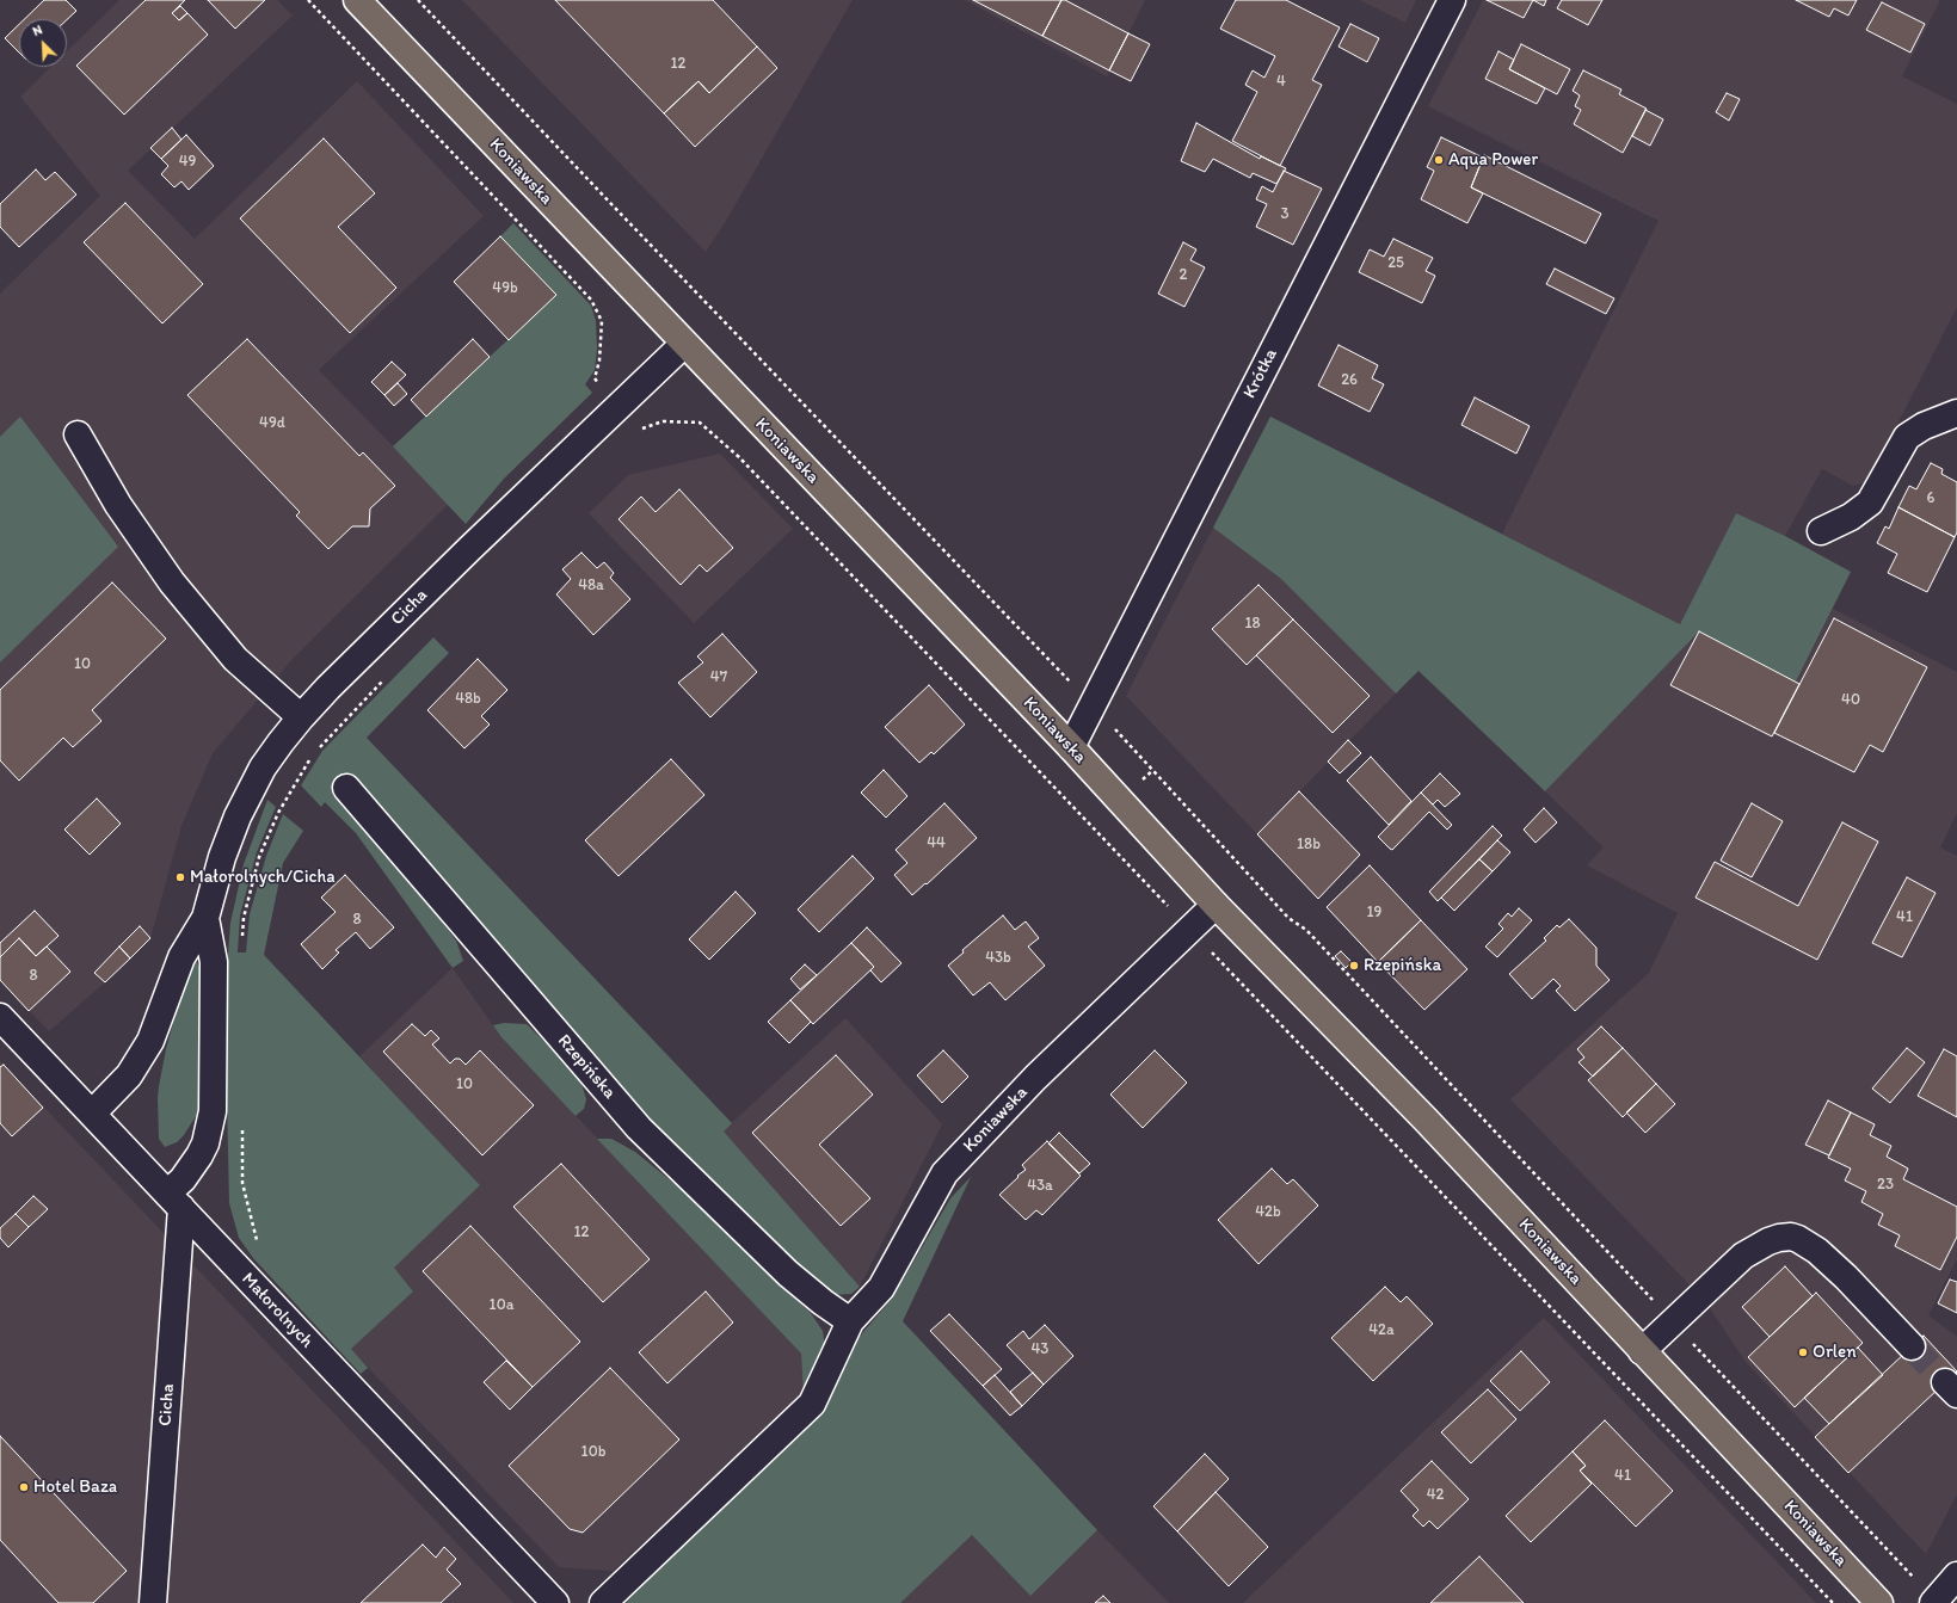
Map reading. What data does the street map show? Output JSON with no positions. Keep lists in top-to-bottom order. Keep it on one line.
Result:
{"streets":{"main road":["Koniawska"],"street":["Krótka","Cicha","Rzepińska","Małorolnych"]},"crossings":[["Koniawska","Krótka"],["Koniawska","Cicha"],["Koniawska","Rzepińska"],["Cicha","Małorolnych"]],"places":["Aqua Power","Małorolnych/Cicha","Rzepińska","Orlen","Hotel Baza"],"house_numbers":["12","4","49","3","25","2","49b","26","49d","6","48a","18","10","47","48b","40","44","18b","19","41","8","43b","8","10","23","43a","42b","12","10a","42a","43","10b","41","42"],"north":"top left"}
